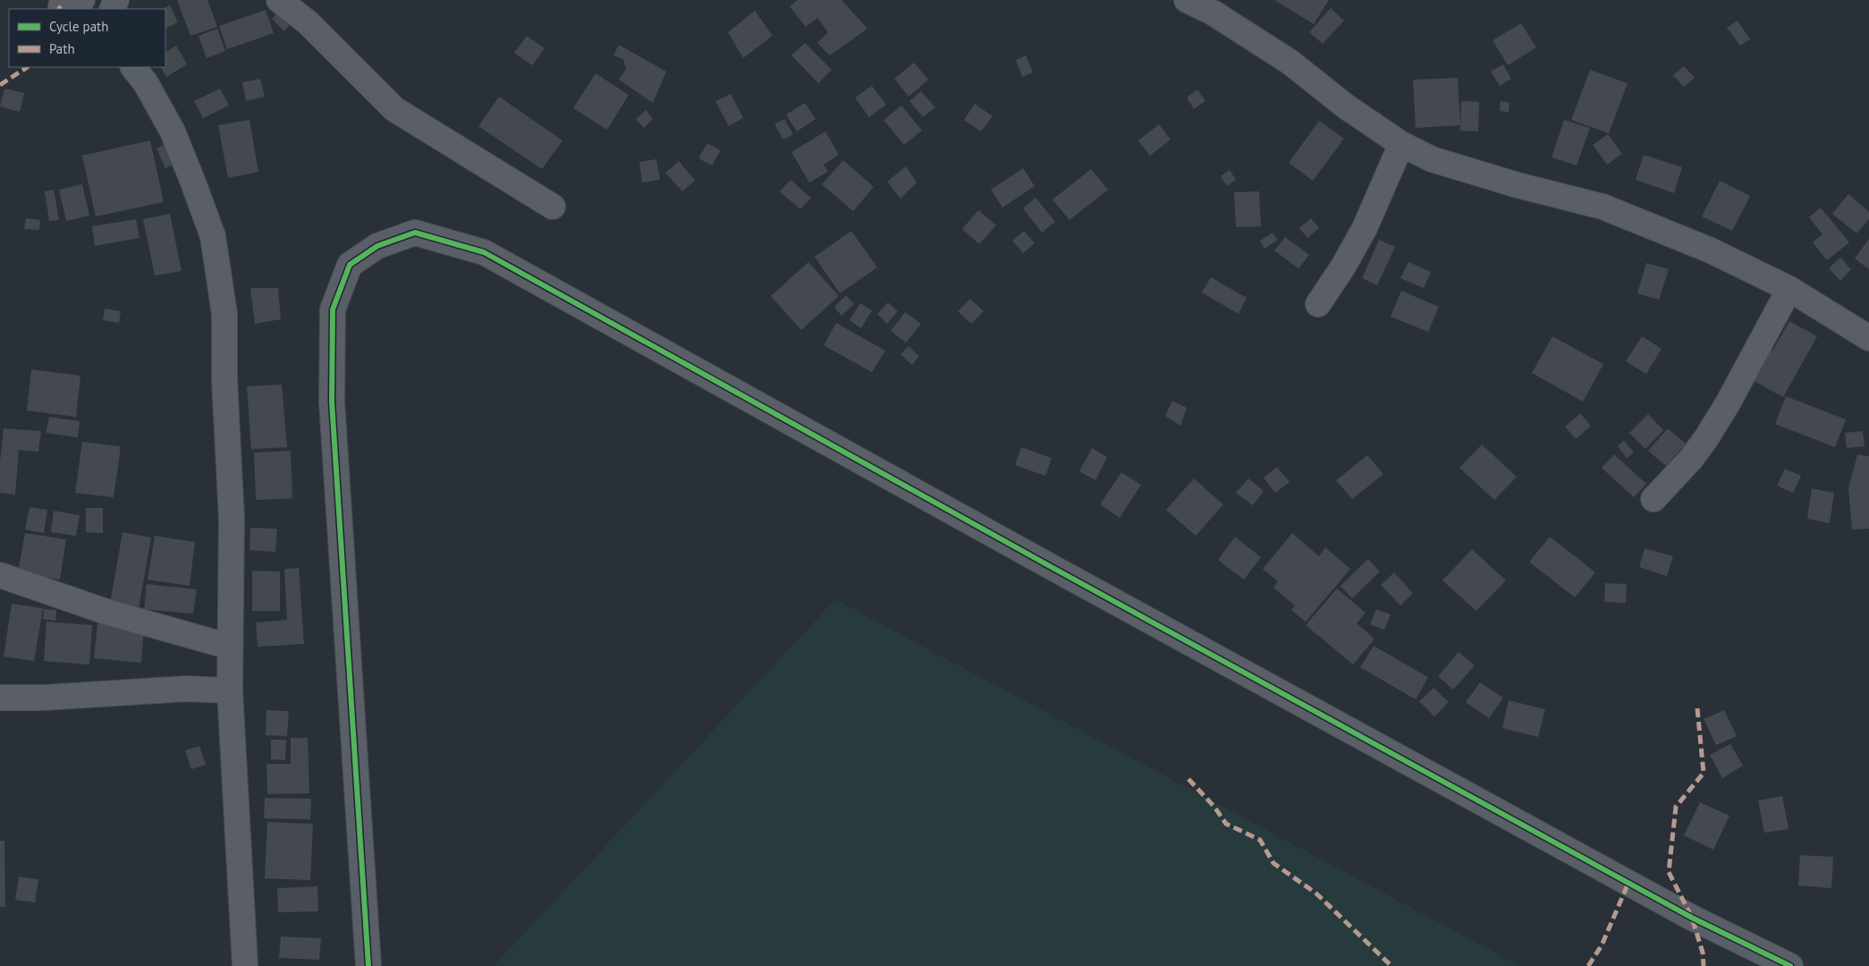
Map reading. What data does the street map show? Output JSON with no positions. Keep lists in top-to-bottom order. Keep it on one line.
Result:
{"legend":["Cycle path","Path"]}
